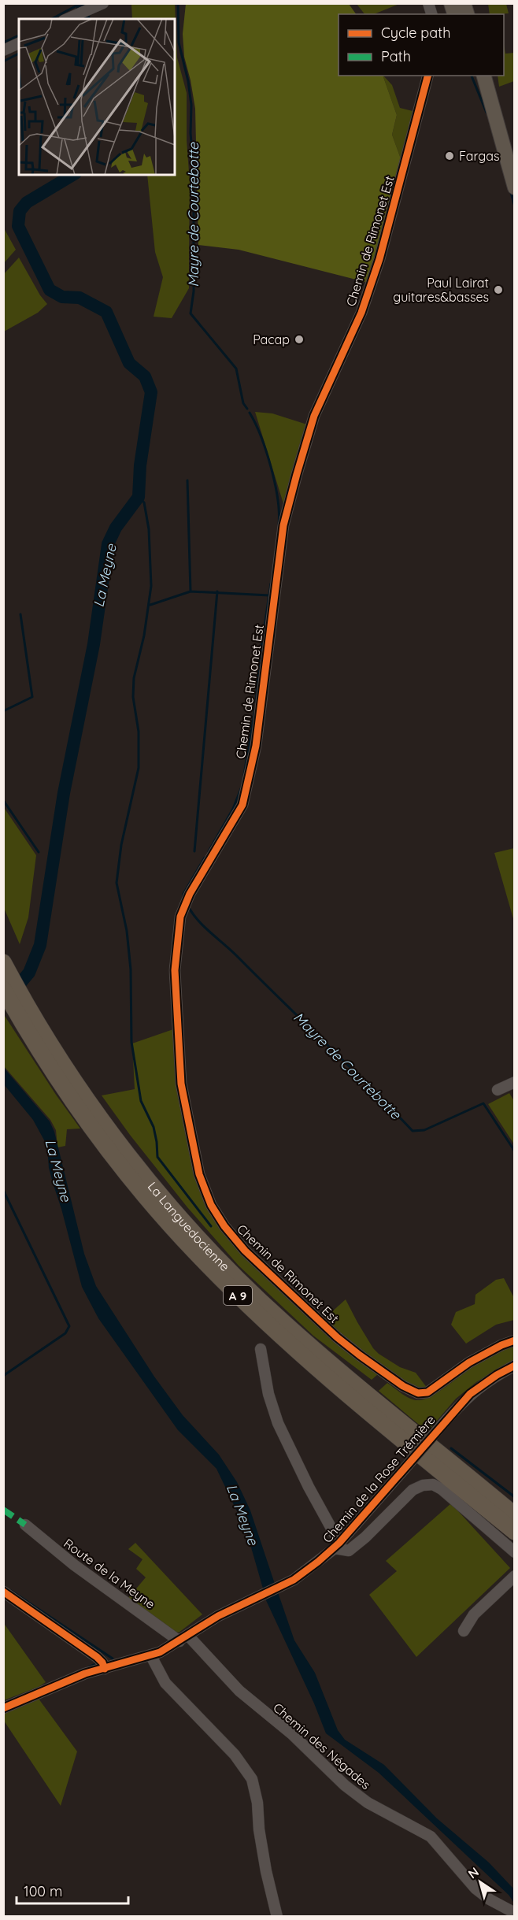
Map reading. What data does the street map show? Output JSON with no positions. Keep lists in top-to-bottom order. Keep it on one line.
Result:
{"streets":{"highway":["La Languedocienne","A 9"],"street":["Chemin de Rimonet Est","Chemin de la Rose Trémière","Route de la Meyne","Chemin des Négades"]},"crossings":[["Chemin de la Rose Trémière","Route de la Meyne"],["Chemin de la Rose Trémière","Chemin des Négades"],["Route de la Meyne","Chemin des Négades"]],"water":["Mayre de Courtebotte","La Meyne"],"places":["Fargas","Paul Lairat guitares&basses","Pacap"],"legend":["Cycle path","Path"],"scale_bar":"100 m","north":"top left"}
